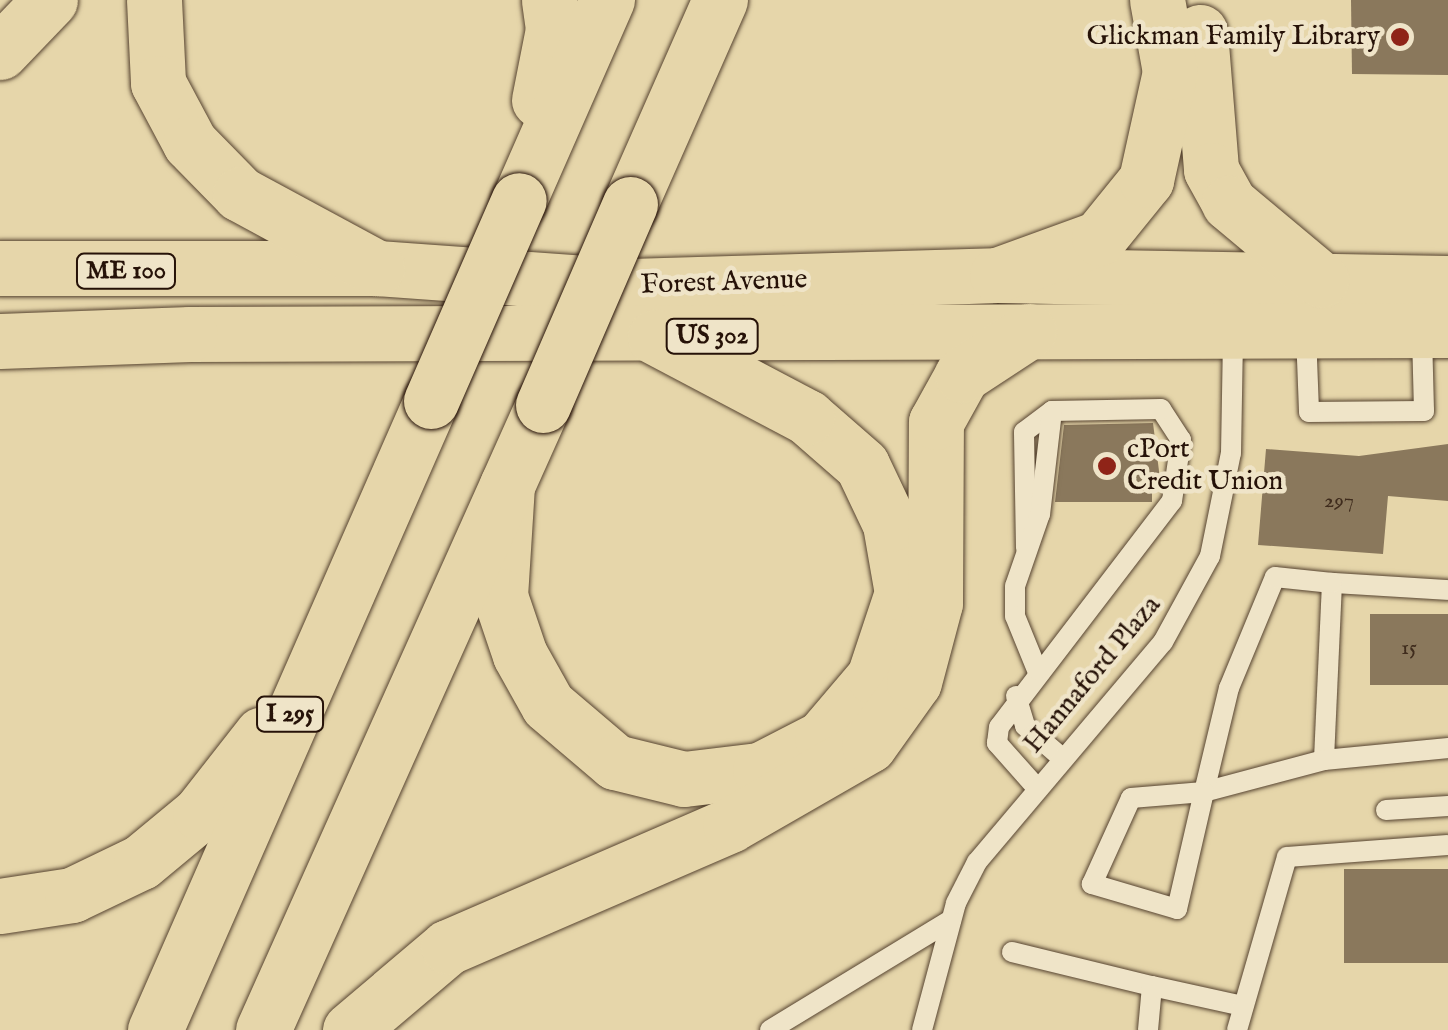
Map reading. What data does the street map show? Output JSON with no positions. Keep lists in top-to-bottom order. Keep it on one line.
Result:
{"streets":{"main road":["ME 100","Forest Avenue","US 302","I 295"],"lane":["Hannaford Plaza"]},"crossings":[["Forest Avenue","Hannaford Plaza"]],"places":["Glickman Family Library","cPort Credit Union"],"house_numbers":["297","15"]}
